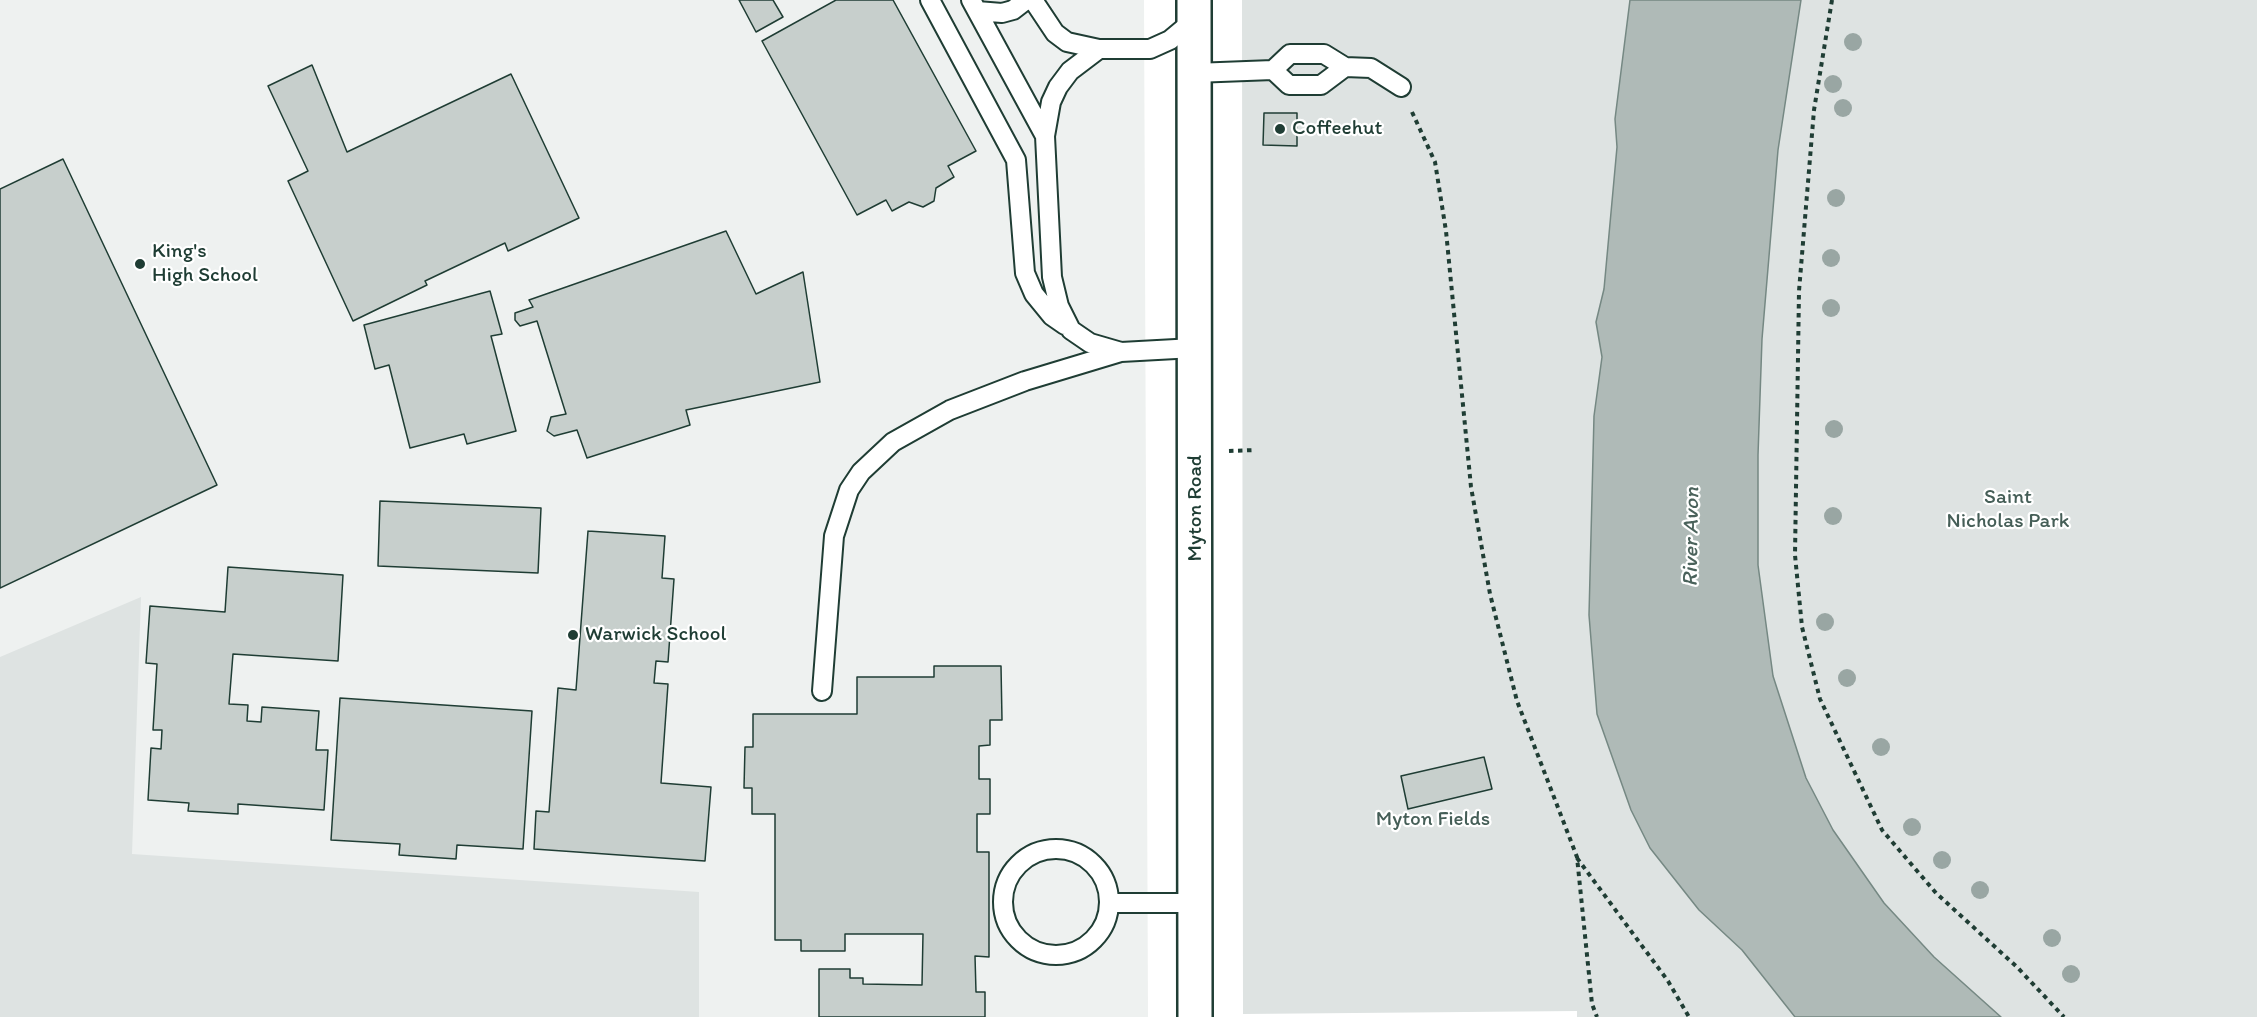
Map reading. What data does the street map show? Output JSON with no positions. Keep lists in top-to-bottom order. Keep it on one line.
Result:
{"streets":{"main road":["Myton Road"]},"water":["River Avon"],"parks":["Saint Nicholas Park","Myton Fields"],"places":["Coffeehut","King's High School","Warwick School"]}
